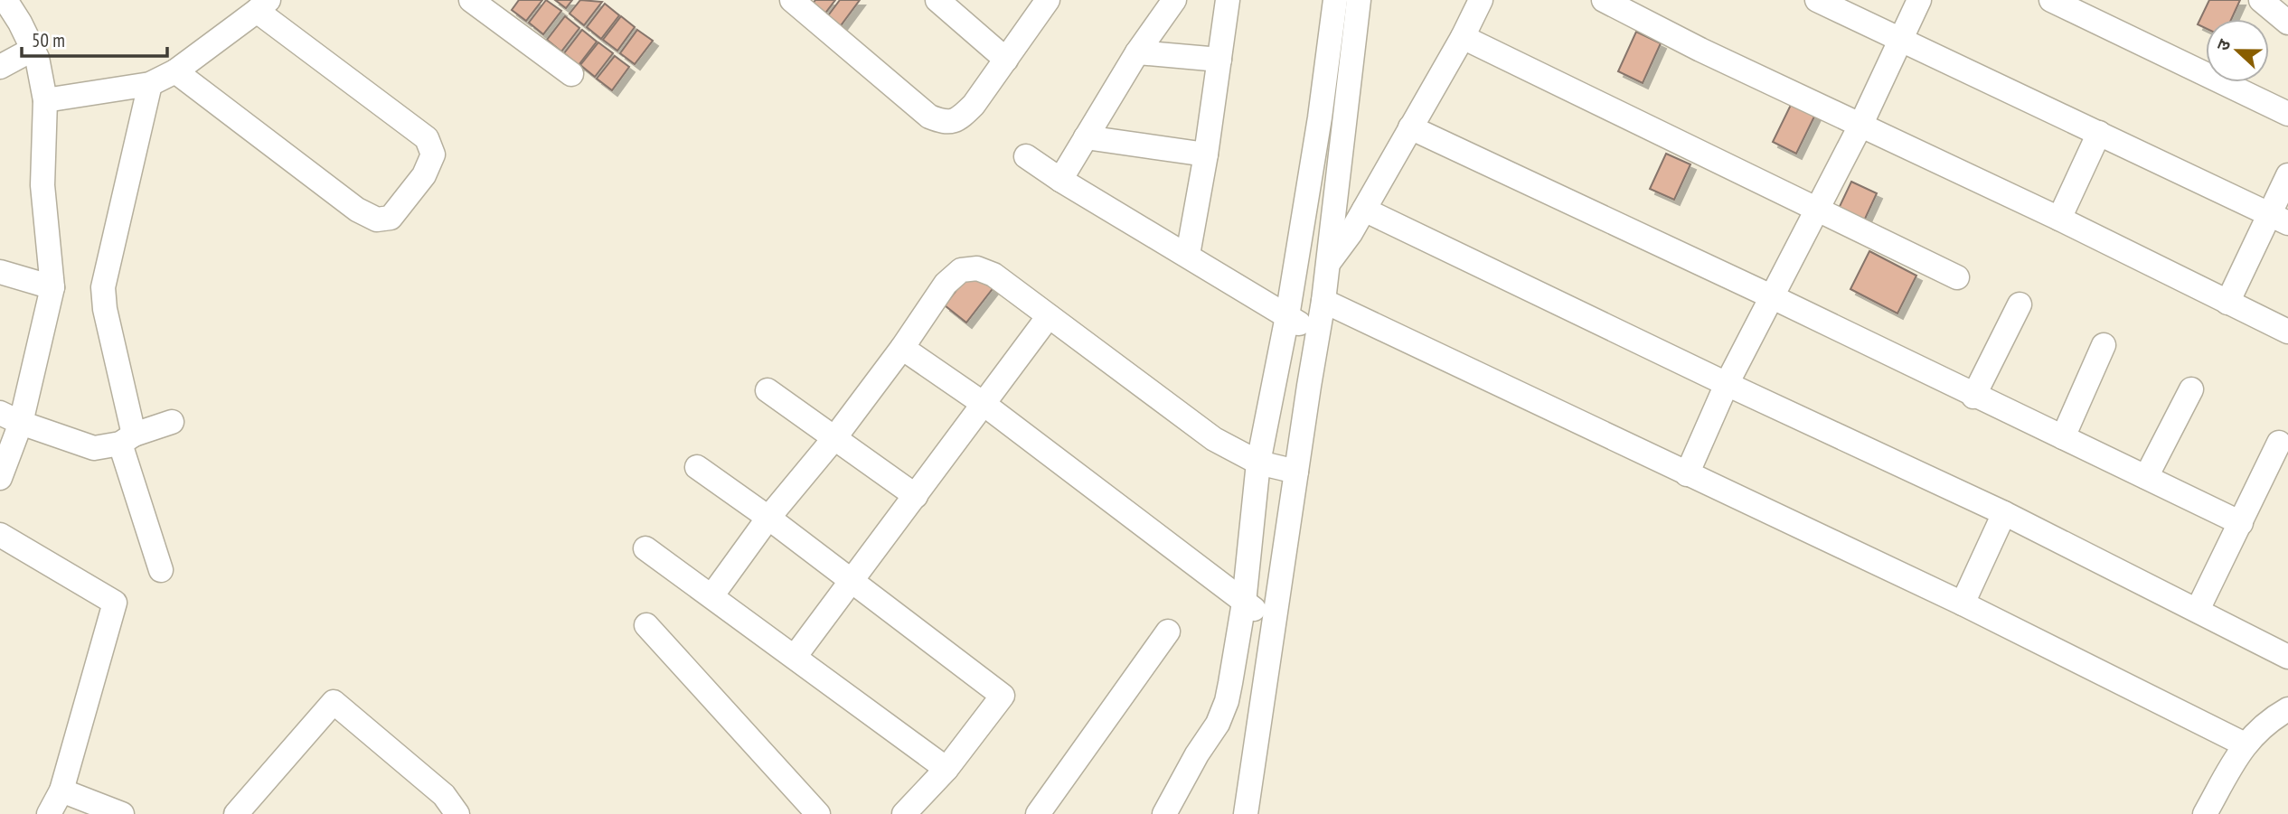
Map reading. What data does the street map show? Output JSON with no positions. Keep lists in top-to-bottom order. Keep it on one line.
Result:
{"scale_bar":"50 m","north":"left"}
